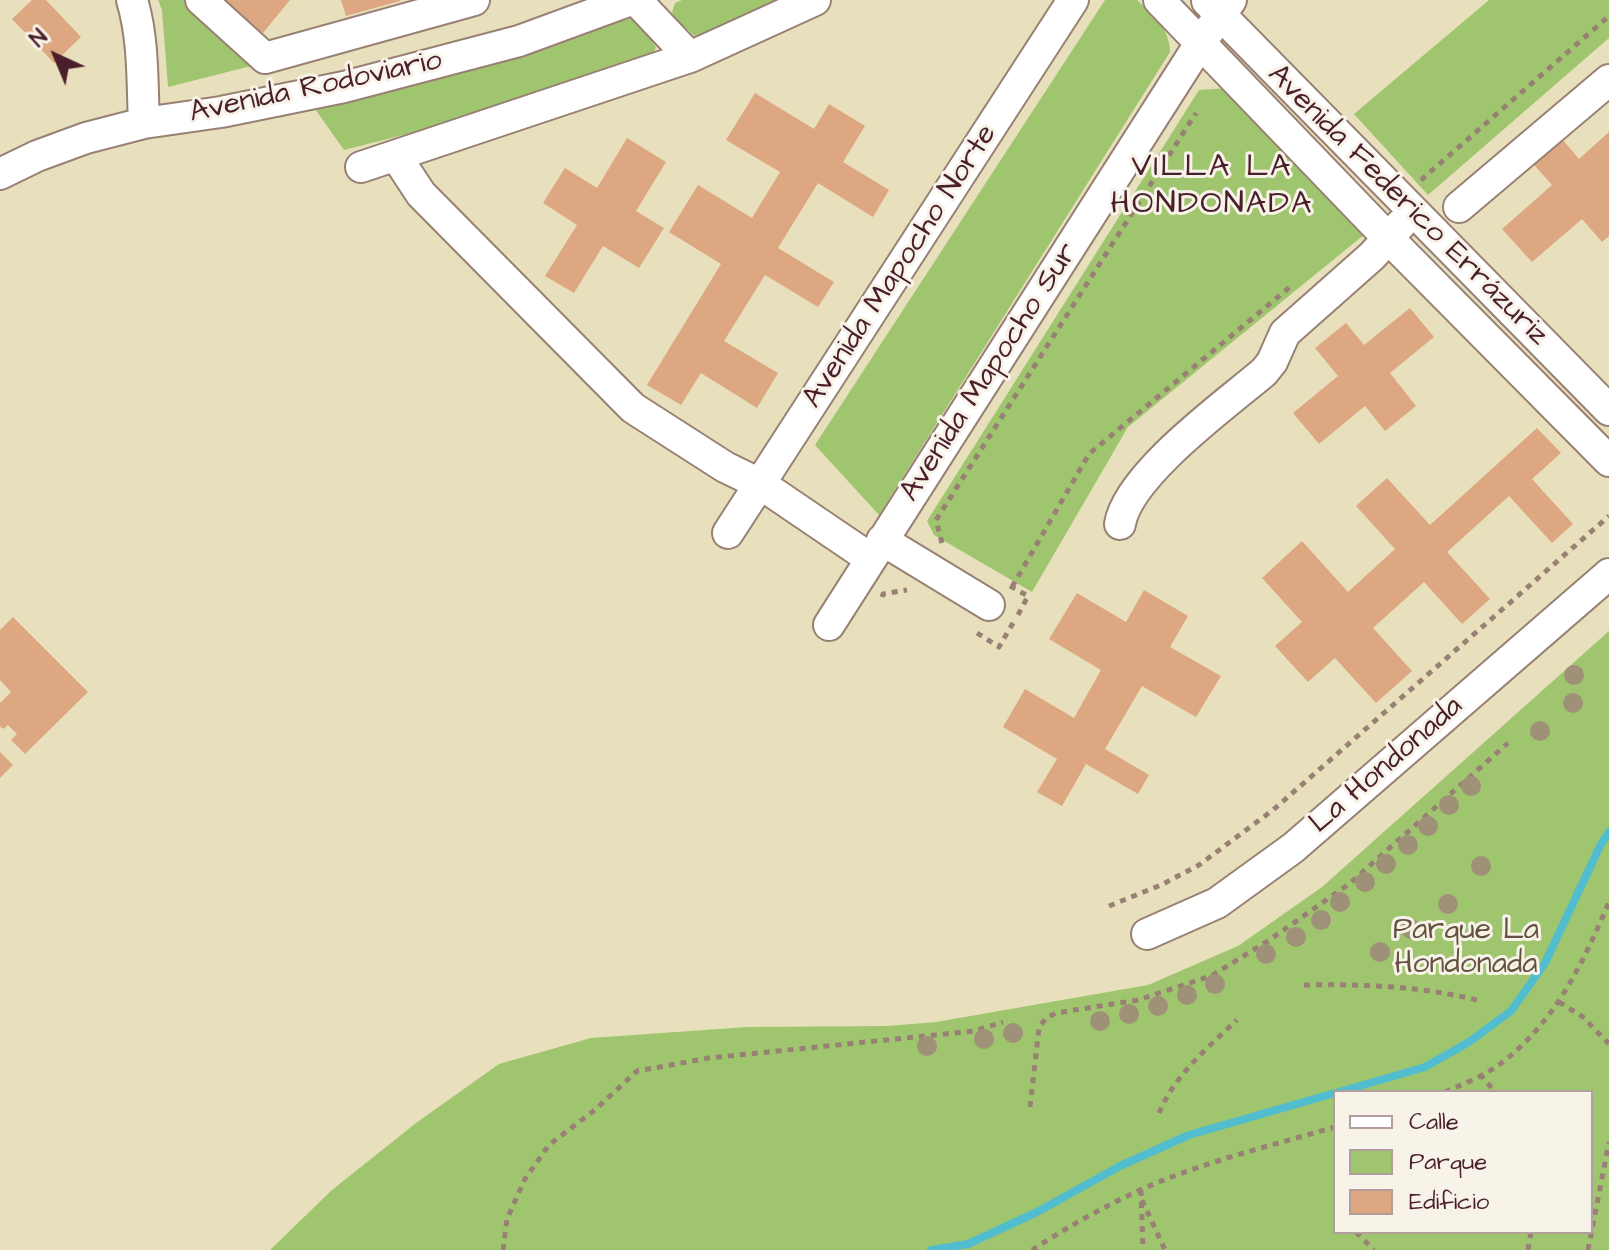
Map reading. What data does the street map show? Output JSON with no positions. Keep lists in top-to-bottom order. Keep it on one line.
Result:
{"streets":{"street":["Avenida Rodoviario","Avenida Federico Errázuriz","Avenida Mapocho Norte","Avenida Mapocho Sur","La Hondonada"]},"crossings":[["Avenida Federico Errázuriz","Avenida Mapocho Sur"]],"districts":["VILLA LA HONDONADA"],"parks":["Parque La Hondonada"],"legend":["Calle","Parque","Edificio"],"north":"top left"}
